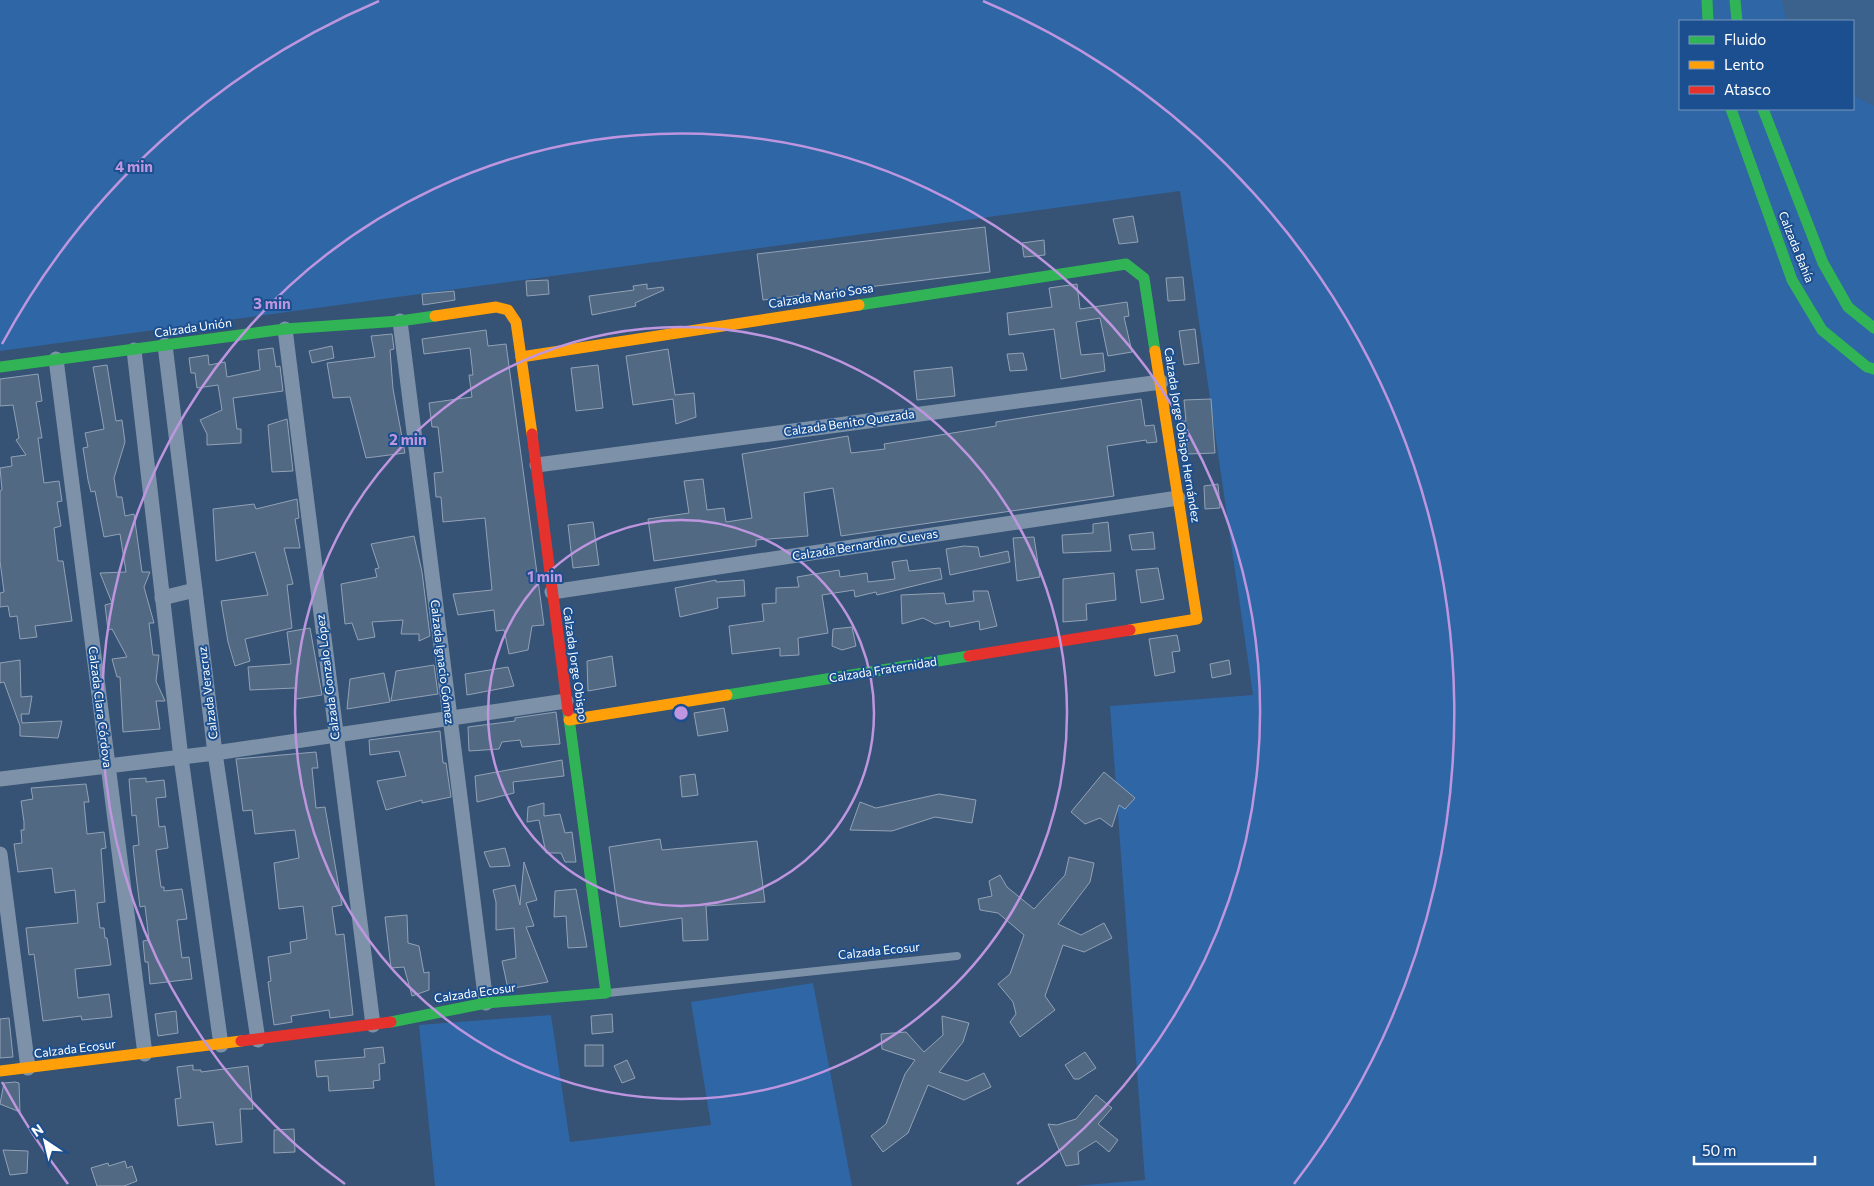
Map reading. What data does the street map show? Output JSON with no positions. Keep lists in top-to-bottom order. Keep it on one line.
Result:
{"streets":{"street":["Calzada Bahía","Calzada Mario Sosa","Calzada Unión","Calzada Benito Quezada","Calzada Jorge Obispo Hernández","Calzada Bernardino Cuevas","Calzada Ignacio Gómez","Calzada Jorge Obispo","Calzada Fraternidad","Calzada Gonzalo López","Calzada Veracruz","Calzada Clara Córdova","Calzada Ecosur"]},"crossings":[["Calzada Mario Sosa","Calzada Jorge Obispo Hernández"],["Calzada Mario Sosa","Calzada Jorge Obispo"],["Calzada Unión","Calzada Ignacio Gómez"],["Calzada Unión","Calzada Jorge Obispo"],["Calzada Unión","Calzada Gonzalo López"],["Calzada Unión","Calzada Veracruz"],["Calzada Unión","Calzada Clara Córdova"],["Calzada Benito Quezada","Calzada Jorge Obispo Hernández"],["Calzada Benito Quezada","Calzada Jorge Obispo"],["Calzada Jorge Obispo Hernández","Calzada Bernardino Cuevas"],["Calzada Jorge Obispo Hernández","Calzada Fraternidad"],["Calzada Bernardino Cuevas","Calzada Jorge Obispo"],["Calzada Ignacio Gómez","Calzada Ecosur"],["Calzada Jorge Obispo","Calzada Fraternidad"],["Calzada Jorge Obispo","Calzada Ecosur"],["Calzada Gonzalo López","Calzada Ecosur"],["Calzada Veracruz","Calzada Ecosur"],["Calzada Clara Córdova","Calzada Ecosur"]],"legend":["Fluido","Lento","Atasco"],"scale_bar":"50 m","north":"top left","rings":["4 min","3 min","2 min","1 min"]}
